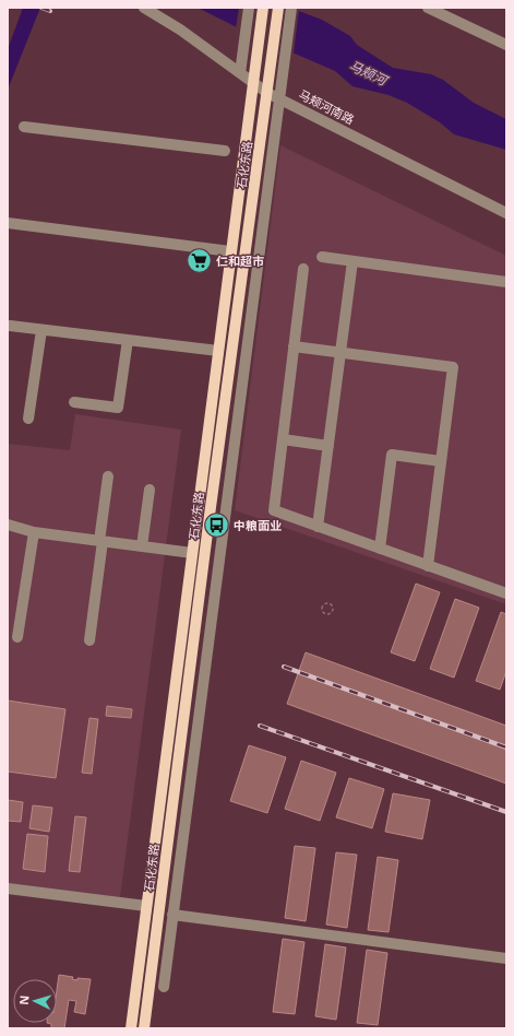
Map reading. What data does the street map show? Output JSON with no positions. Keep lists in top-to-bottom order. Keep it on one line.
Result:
{"streets":{"main road":["石化东路"],"street":["马颊河南路"]},"crossings":[["马颊河南路","石化东路"]],"water":["马颊河"],"places":{"supermarket":["仁和超市"],"bus stop":["中粮面业"]},"north":"left"}
